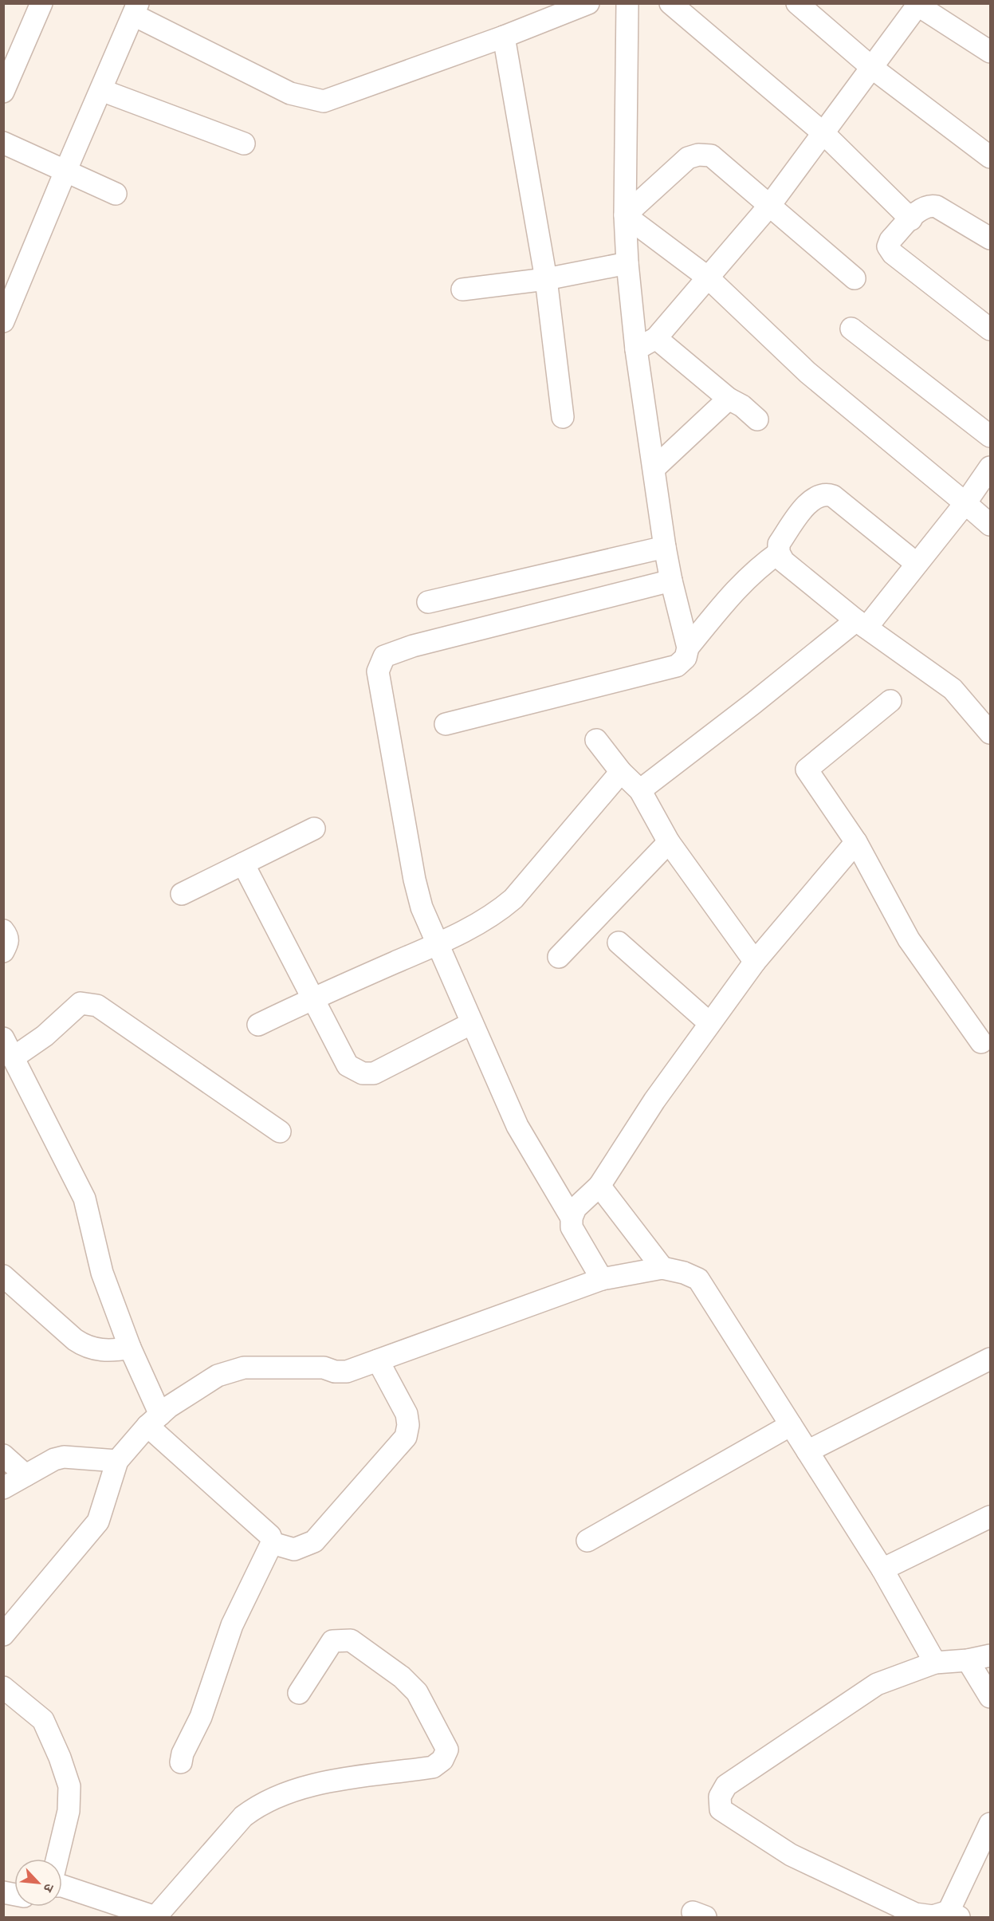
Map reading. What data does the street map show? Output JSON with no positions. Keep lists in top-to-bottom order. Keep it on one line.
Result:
{"north":"bottom right"}
